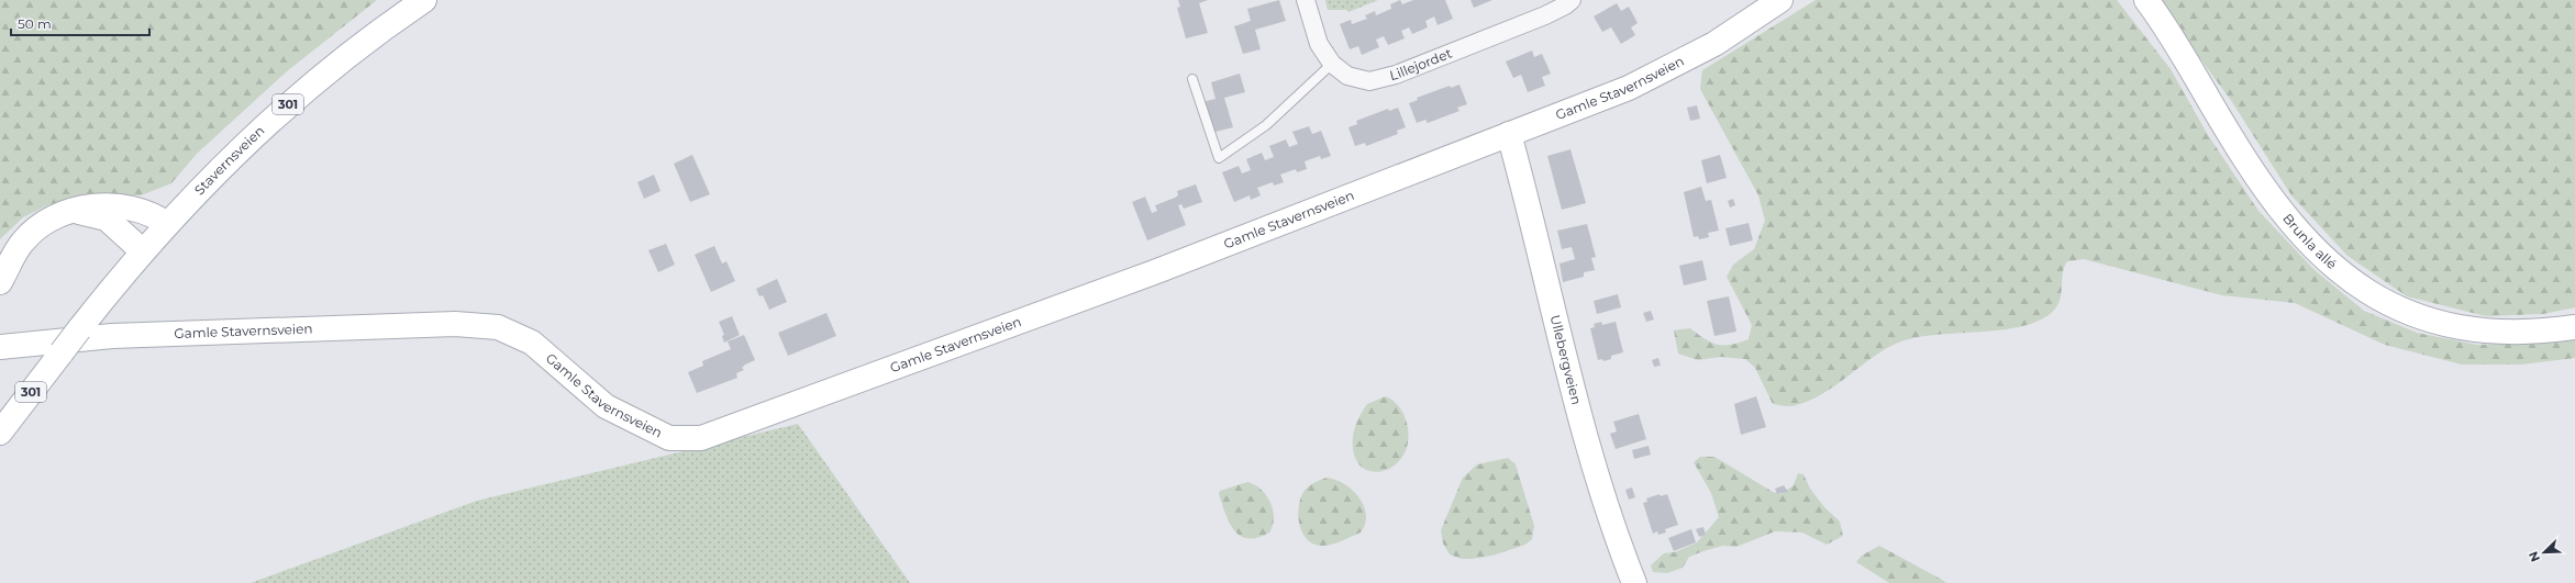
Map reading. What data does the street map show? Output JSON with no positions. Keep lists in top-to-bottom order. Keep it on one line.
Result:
{"streets":{"street":["Lillejordet","Gamle Stavernsveien","301","Stavernsveien","Brunla allé","Ullebergveien"]},"crossings":[["Gamle Stavernsveien","Ullebergveien"]],"scale_bar":"50 m","north":"bottom left"}
